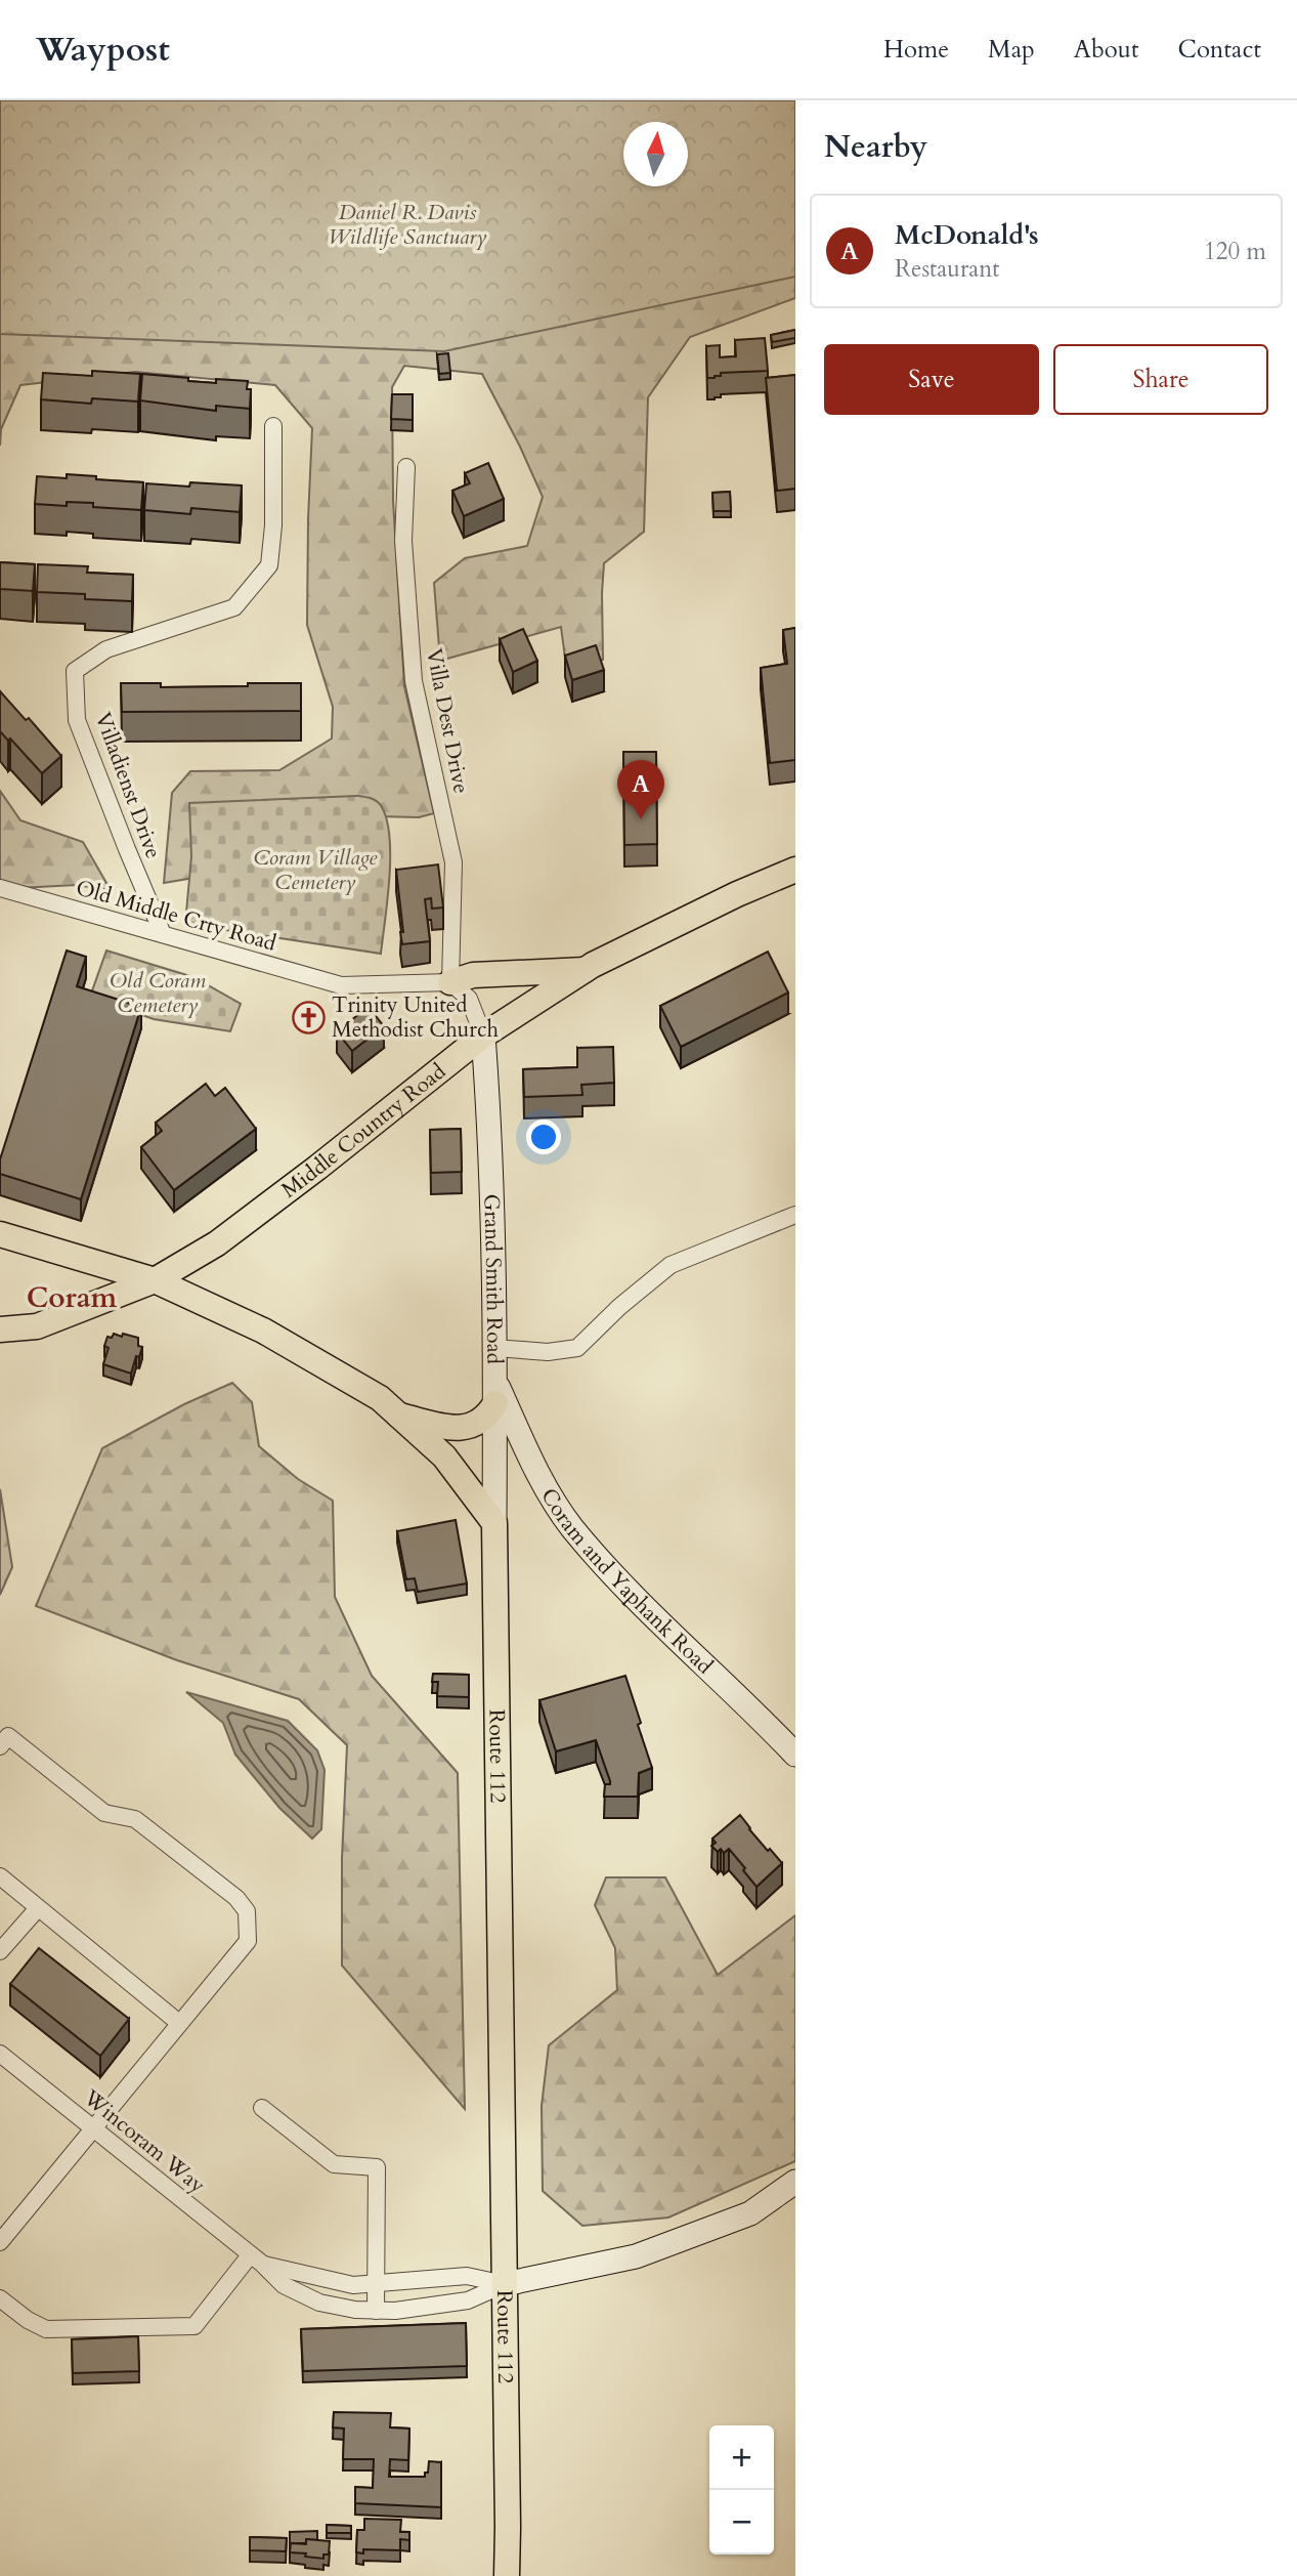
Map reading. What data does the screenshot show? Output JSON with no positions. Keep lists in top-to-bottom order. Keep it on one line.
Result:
{"streets":{"main road":["Middle Country Road","Grand Smith Road","Coram and Yaphank Road","Route 112"],"street":["Villa Dest Drive","Villadienst Drive","Old Middle Crty Road","Wincoram Way"]},"crossings":[["Villa Dest Drive","Old Middle Crty Road"],["Villadienst Drive","Old Middle Crty Road"],["Middle Country Road","Grand Smith Road"],["Grand Smith Road","Coram and Yaphank Road"],["Grand Smith Road","Route 112"],["Route 112","Wincoram Way"]],"districts":["Coram"],"parks":["Daniel R. Davis Wildlife Sanctuary","Coram Village Cemetery","Old Coram Cemetery"],"places":{"church":["Trinity United Methodist Church"]},"north":"top","page":{"header":"Waypost","nav":["Home","Map","About","Contact"],"heading":"Nearby","list":[{"mark":"A","name":"McDonald's","note":"Restaurant","value":"120 m"}],"buttons":["Save","Share"],"pins":"A","map_buttons":["+","−"]}}
